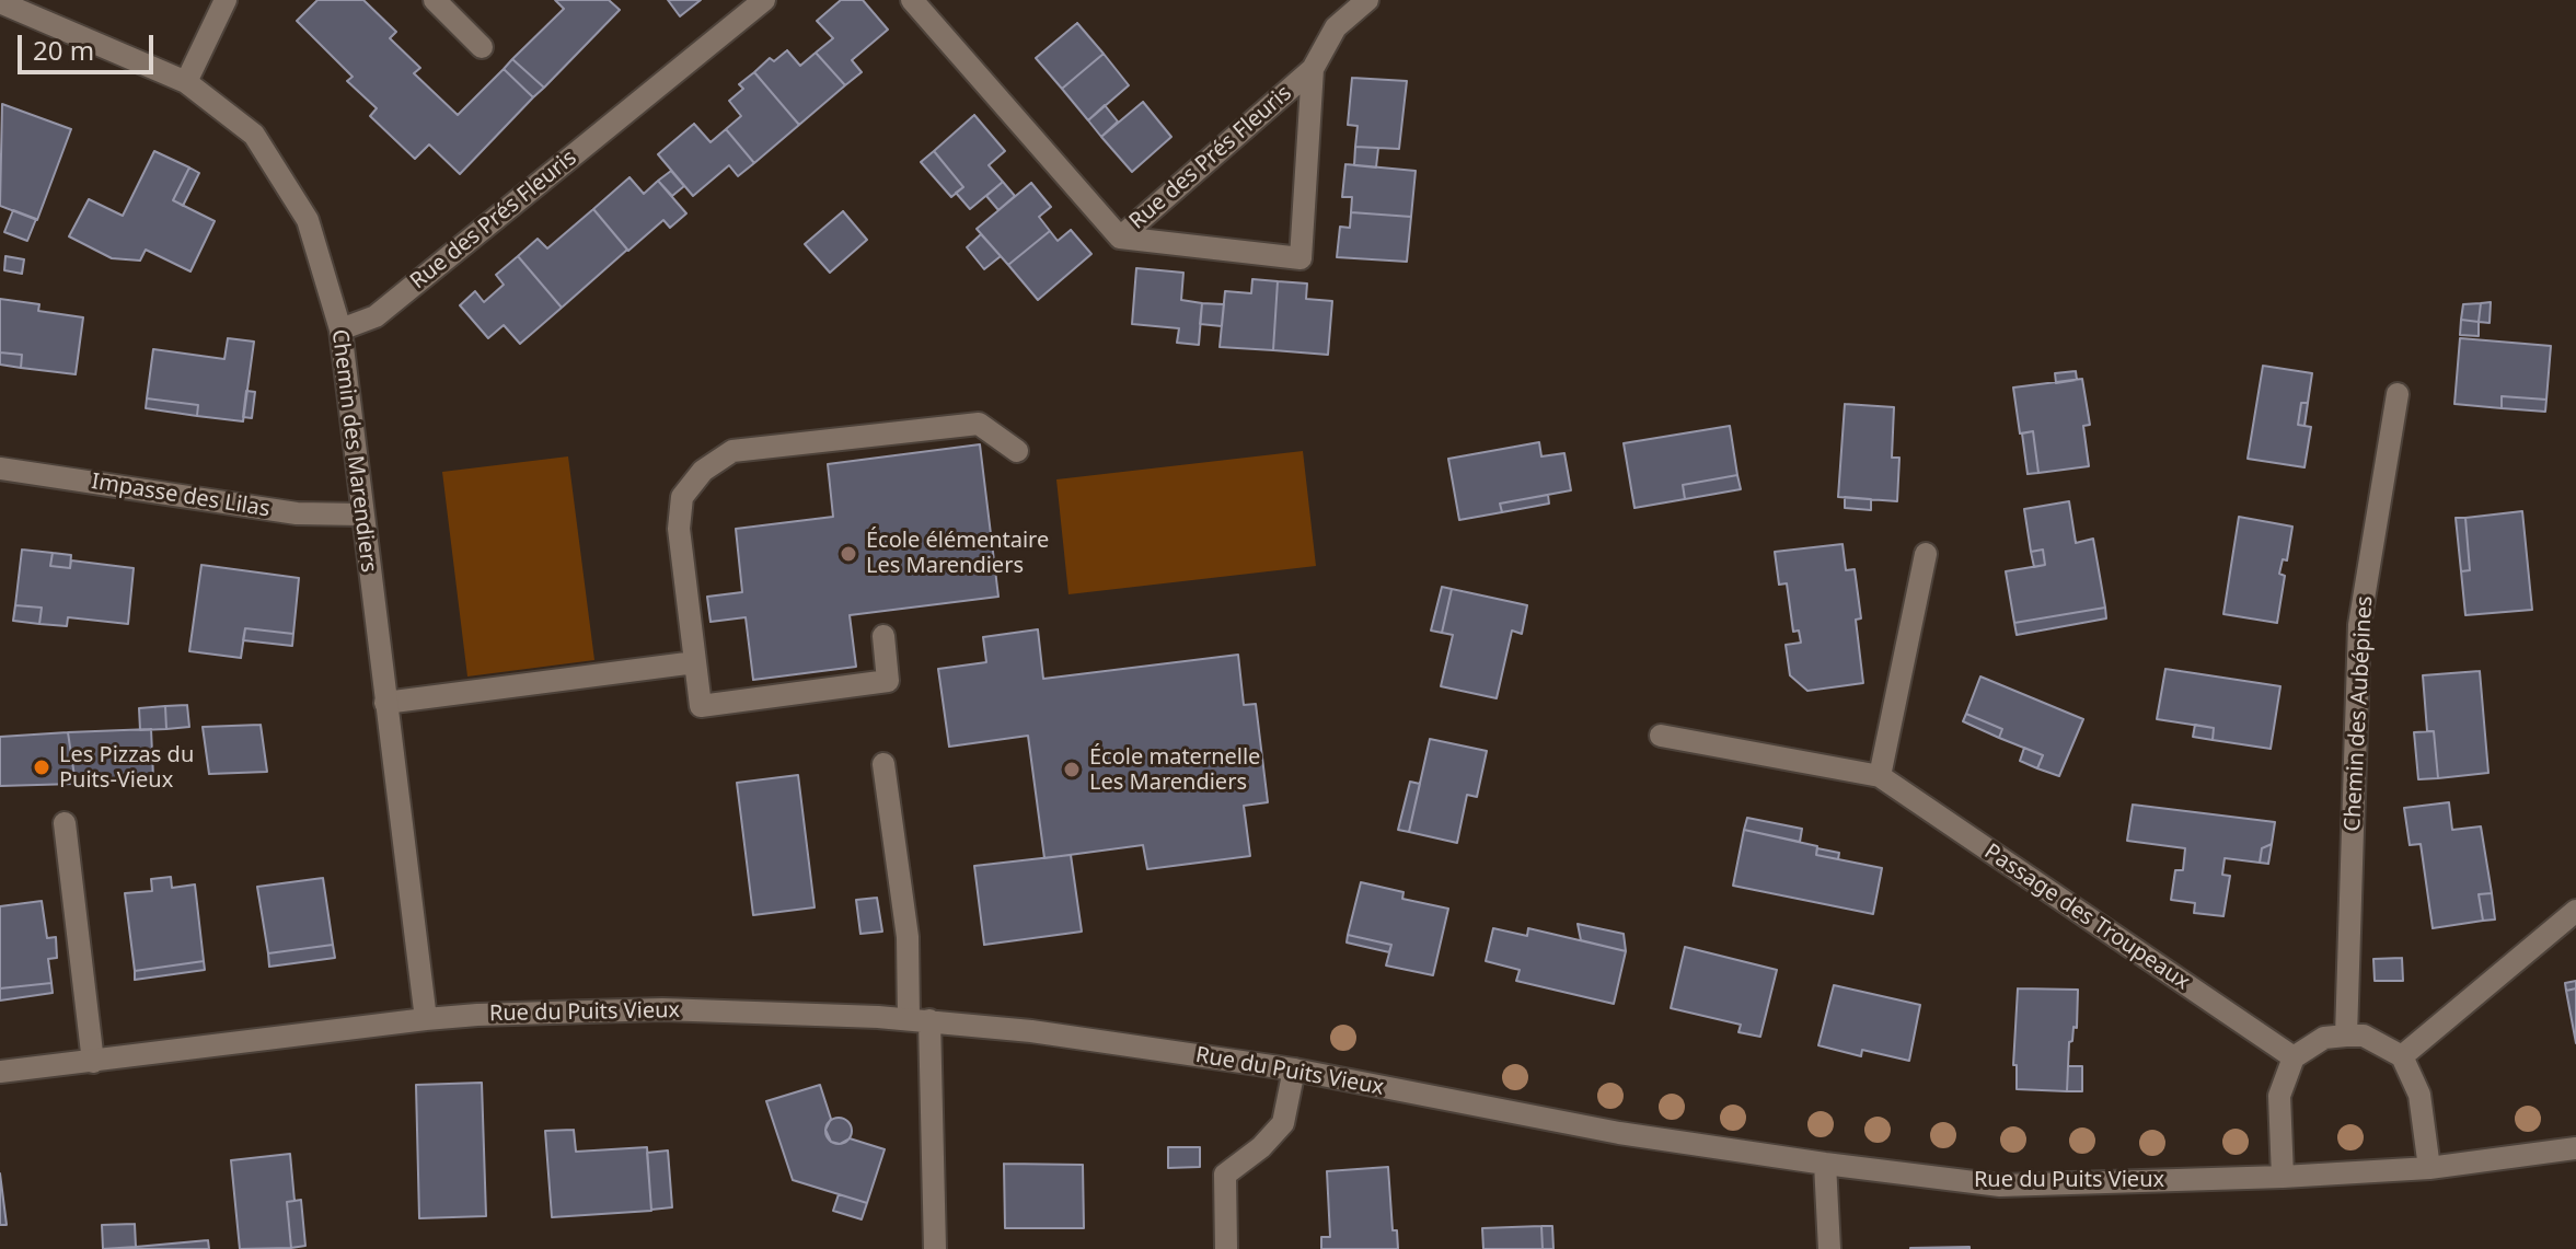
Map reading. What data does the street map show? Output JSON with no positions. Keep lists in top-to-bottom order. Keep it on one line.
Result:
{"streets":{"street":["Rue des Prés Fleuris","Chemin des Marendiers","Impasse des Lilas","Chemin des Aubépines","Passage des Troupeaux","Rue du Puits Vieux"]},"crossings":[["Rue des Prés Fleuris","Chemin des Marendiers"],["Chemin des Marendiers","Impasse des Lilas"],["Chemin des Marendiers","Rue du Puits Vieux"]],"places":["École élémentaire Les Marendiers","Les Pizzas du Puits-Vieux","École maternelle Les Marendiers"],"scale_bar":"20 m"}
